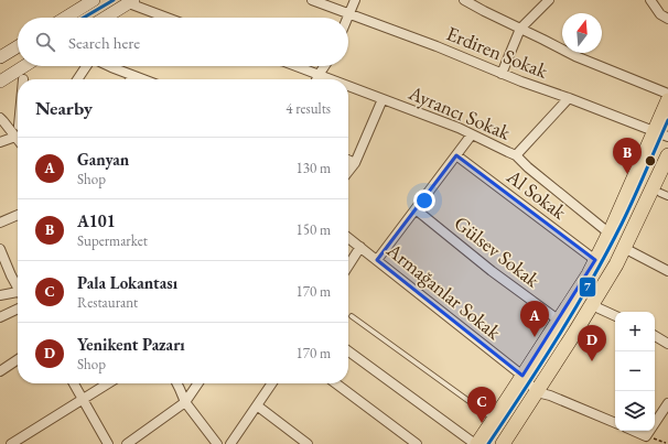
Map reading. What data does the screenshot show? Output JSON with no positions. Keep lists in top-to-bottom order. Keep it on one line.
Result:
{"streets":{"street":["Erdiren Sokak","Ayrancı Sokak","Al Sokak","Gülsev Sokak","Armağanlar Sokak"]},"lines":["transit line 7"],"north":"top","page":{"search":"Search here","heading":["Nearby","4 results"],"list":[{"mark":"A","name":"Ganyan","note":"Shop","value":"130 m"},{"mark":"B","name":"A101","note":"Supermarket","value":"150 m"},{"mark":"C","name":"Pala Lokantası","note":"Restaurant","value":"170 m"},{"mark":"D","name":"Yenikent Pazarı","note":"Shop","value":"170 m"}],"pins":["B","A","D","C"],"map_buttons":["+","−"]}}
